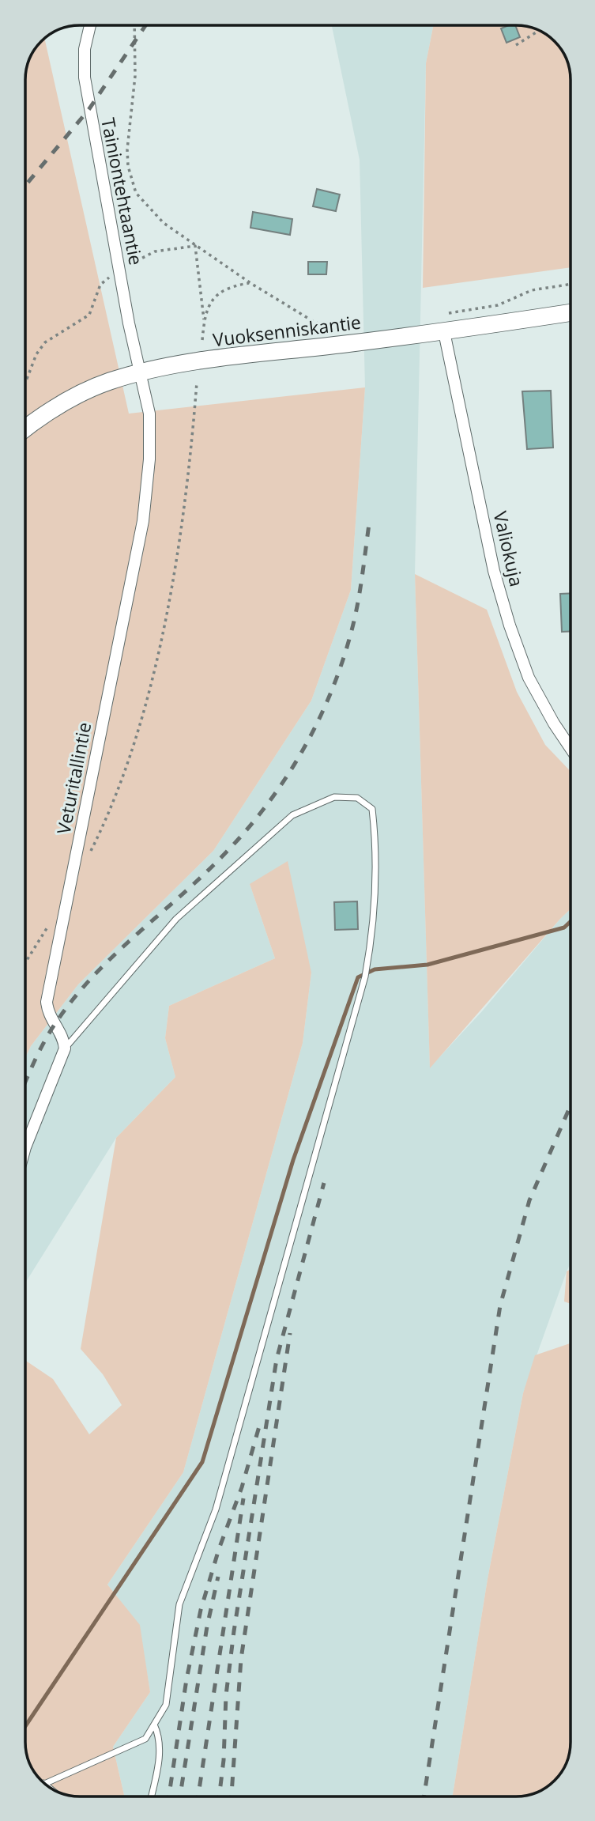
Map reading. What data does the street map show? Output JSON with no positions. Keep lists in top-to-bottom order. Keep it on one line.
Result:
{"streets":{"street":["Tainiontehtaantie","Vuoksenniskantie","Valiokuja","Veturitallintie"]},"crossings":[["Tainiontehtaantie","Vuoksenniskantie"],["Tainiontehtaantie","Veturitallintie"],["Vuoksenniskantie","Valiokuja"],["Vuoksenniskantie","Veturitallintie"]]}
